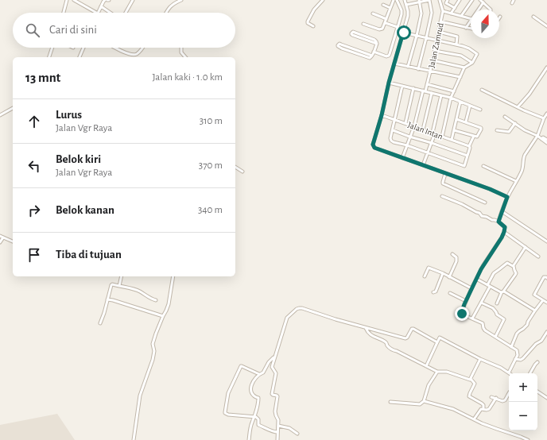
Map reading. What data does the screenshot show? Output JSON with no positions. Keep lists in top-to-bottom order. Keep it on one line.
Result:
{"streets":{"street":["Jalan Zamrud","Jalan Intan"]},"crossings":[["Jalan Zamrud","Jalan Intan"]],"north":"top","page":{"search":"Cari di sini","heading":["13 mnt","Jalan kaki · 1.0 km"],"list":[["Lurus","Jalan Vgr Raya","310 m"],["Belok kiri","Jalan Vgr Raya","370 m"],["Belok kanan","340 m"],"Tiba di tujuan"],"map_buttons":["+","−"]}}
